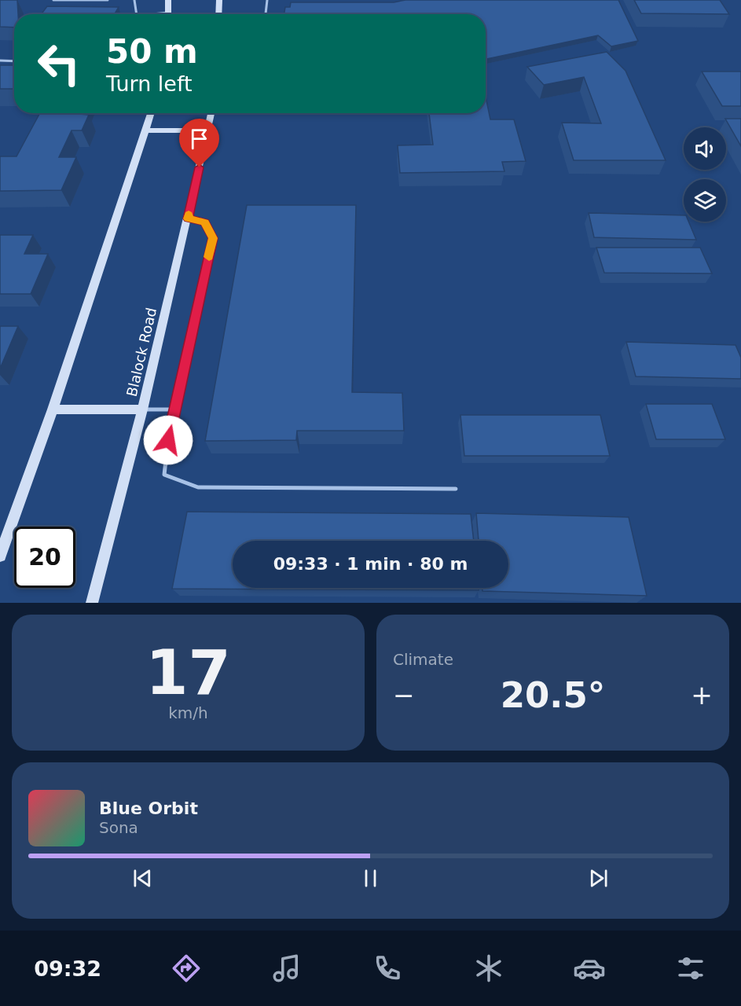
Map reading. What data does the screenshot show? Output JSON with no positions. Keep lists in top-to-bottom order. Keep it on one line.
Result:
{"streets":{"main road":["Blalock Road"]},"page":{"turn":["50 m","Turn left"],"limit":"20","trip":"09:33 · 1 min · 80 m","tile":[["17","km/h"],"Climate"],"heat":["−","20.5°","+"],"song":["Blue Orbit","Sona"],"tabs":"09:32"}}
